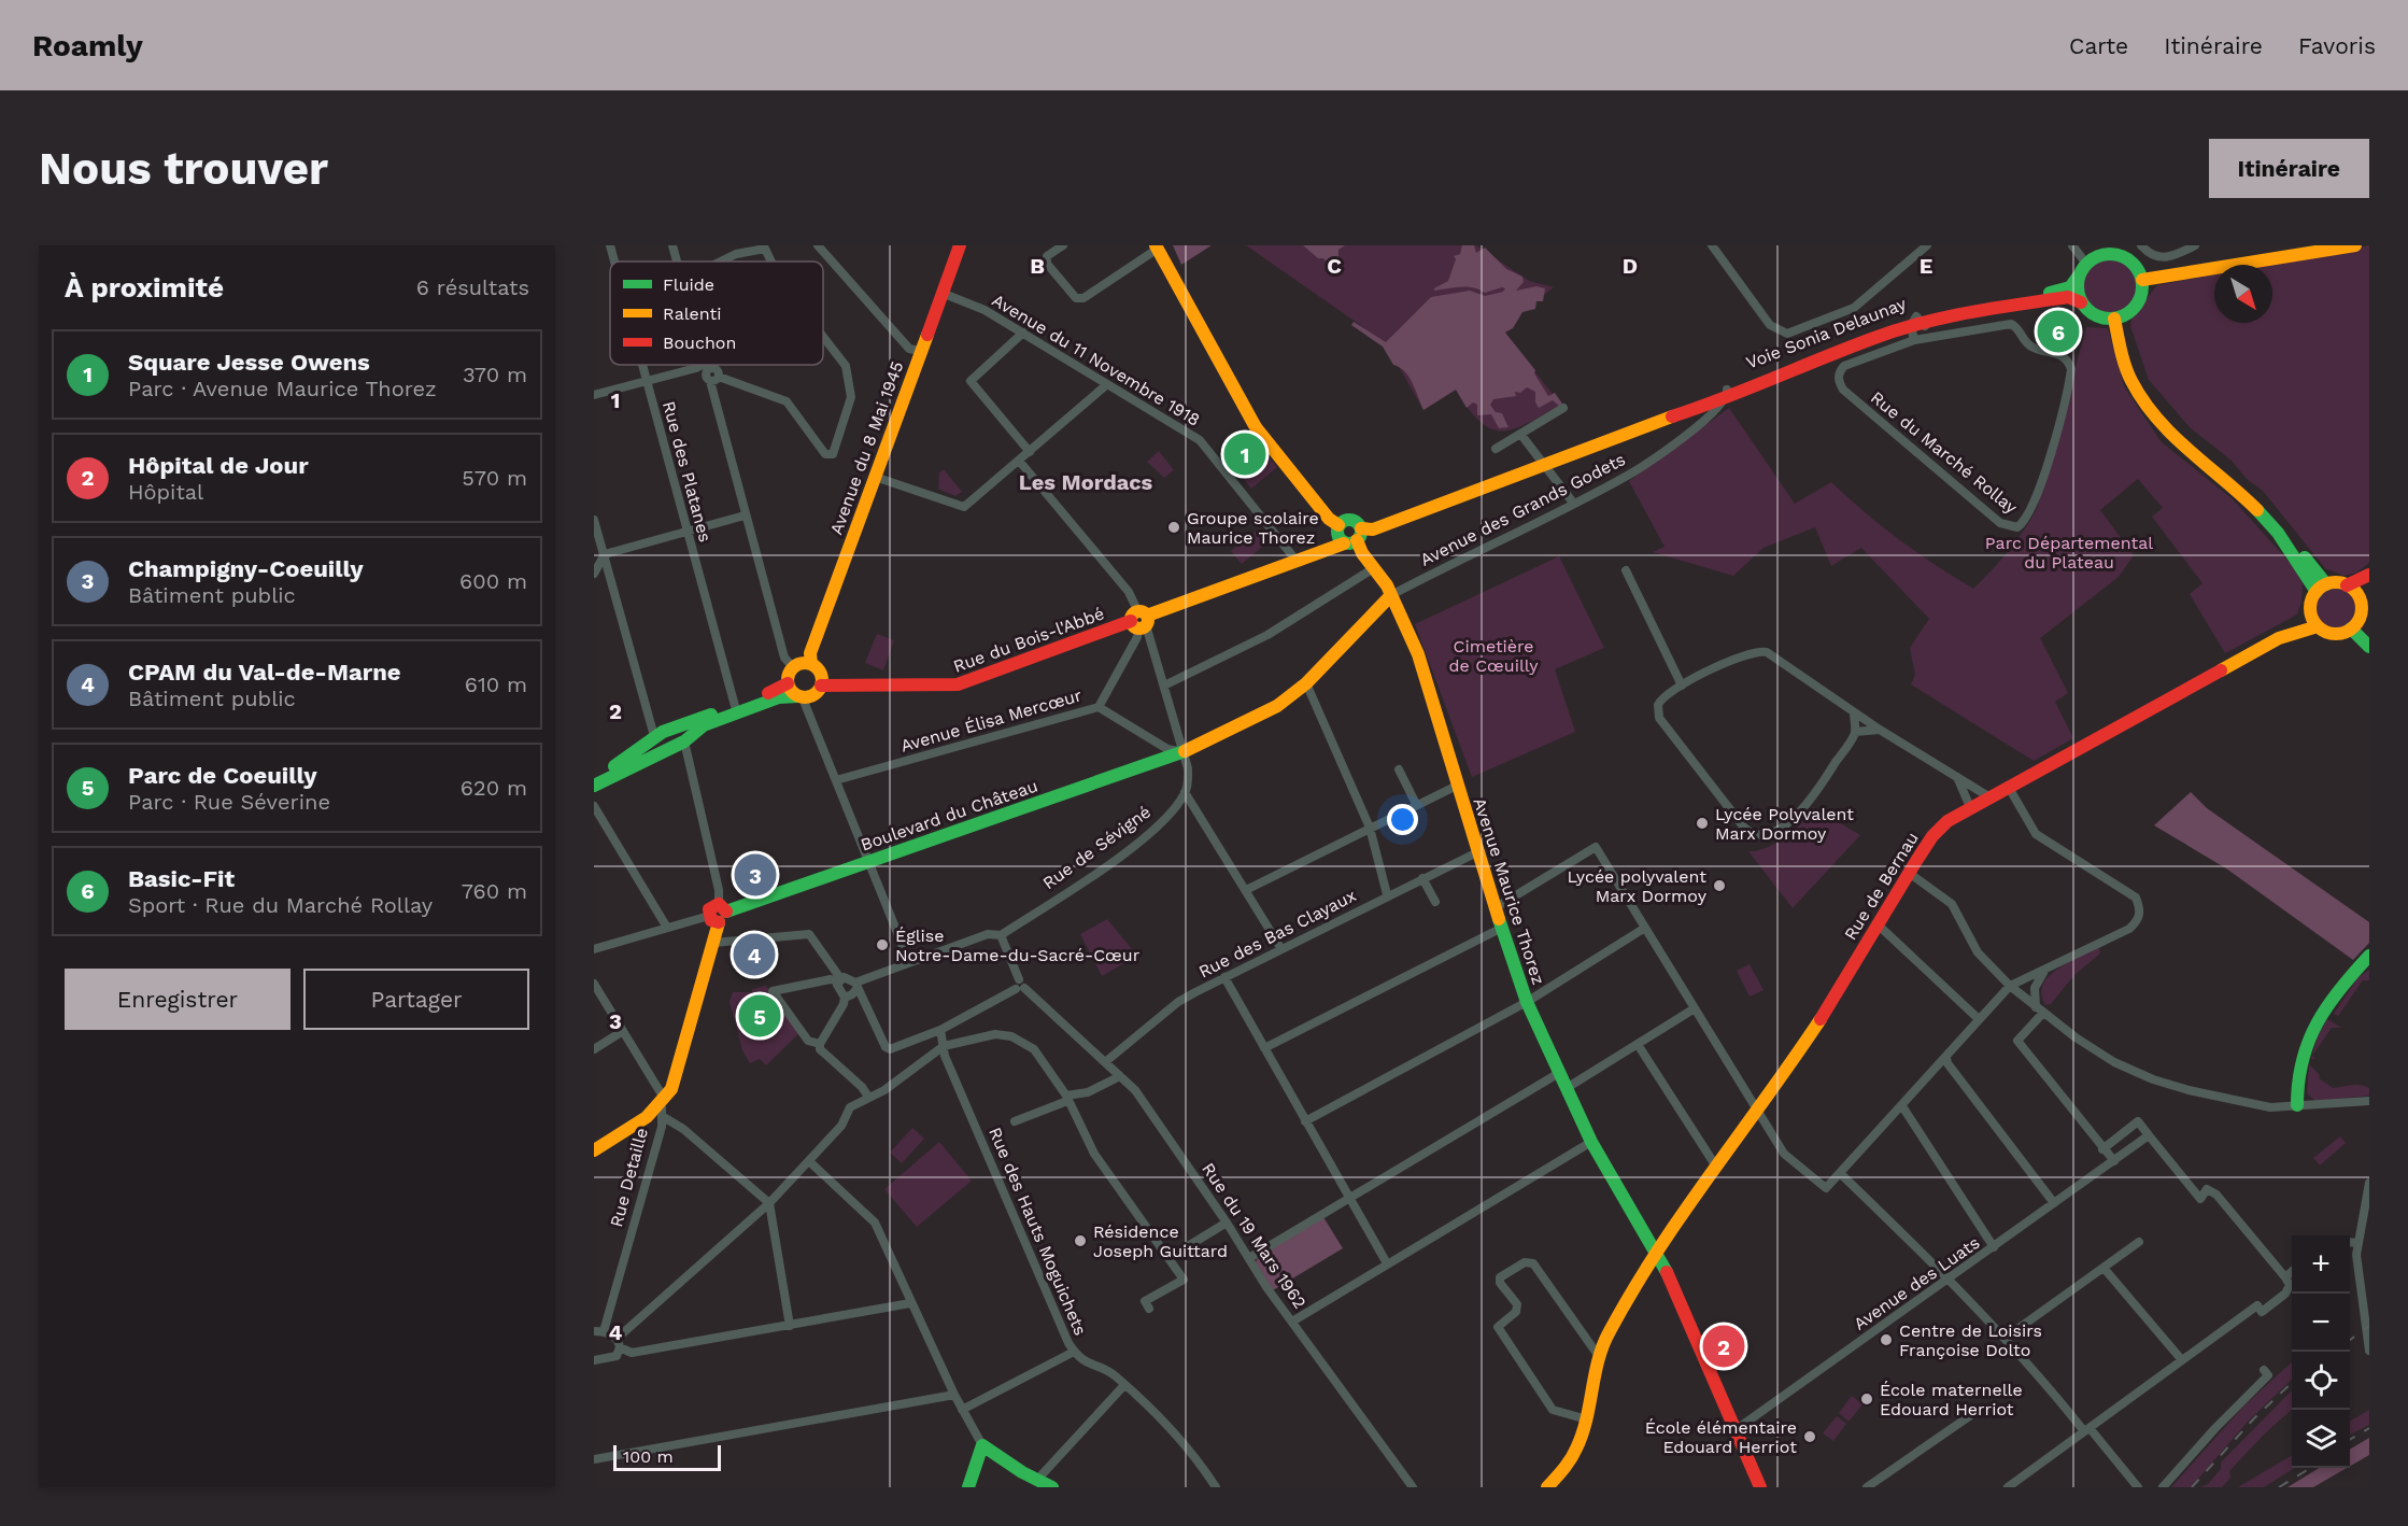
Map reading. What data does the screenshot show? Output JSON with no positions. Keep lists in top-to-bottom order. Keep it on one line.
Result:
{"streets":{"main road":["Voie Sonia Delaunay","Avenue du 8 Mai 1945","Rue du Bois-l'Abbé","Boulevard du Château","Rue de Bernau","Avenue Maurice Thorez","Rue Detaille"],"street":["Avenue du 11 Novembre 1918","Rue du Marché Rollay","Rue des Platanes","Avenue des Grands Godets","Avenue Élisa Mercœur","Rue de Sévigné","Rue des Bas Clayaux","Rue des Hauts Moguichets","Rue du 19 Mars 1962","Avenue des Luats"]},"crossings":[["Voie Sonia Delaunay","Rue du Marché Rollay"],["Voie Sonia Delaunay","Avenue des Grands Godets"],["Voie Sonia Delaunay","Rue du Bois-l'Abbé"],["Voie Sonia Delaunay","Avenue Maurice Thorez"],["Avenue du 11 Novembre 1918","Avenue du 8 Mai 1945"],["Avenue du 11 Novembre 1918","Rue du Bois-l'Abbé"],["Avenue du 8 Mai 1945","Rue du Bois-l'Abbé"],["Avenue des Grands Godets","Avenue Maurice Thorez"],["Rue du Bois-l'Abbé","Avenue Maurice Thorez"],["Avenue Élisa Mercœur","Boulevard du Château"],["Rue de Bernau","Avenue Maurice Thorez"],["Avenue Maurice Thorez","Rue des Bas Clayaux"],["Avenue Maurice Thorez","Avenue des Luats"],["Rue des Bas Clayaux","Rue du 19 Mars 1962"]],"districts":["Les Mordacs"],"parks":["Parc Départemental du Plateau","Cimetière de Cœuilly"],"places":["Groupe scolaire Maurice Thorez","Lycée Polyvalent Marx Dormoy","Lycée polyvalent Marx Dormoy","Église Notre-Dame-du-Sacré-Cœur","Résidence Joseph Guittard","Centre de Loisirs Françoise Dolto","École maternelle Edouard Herriot","École élémentaire Edouard Herriot"],"legend":["Fluide","Ralenti","Bouchon"],"scale_bar":"100 m","north":"bottom right","page":{"header":"Roamly","nav":["Carte","Itinéraire","Favoris"],"buttons":["Itinéraire",["Enregistrer","Partager"]],"title":"Nous trouver","heading":["À proximité","6 résultats"],"pins":["6","1","3","4","5","2"],"list":[{"mark":"1","name":"Square Jesse Owens","note":"Parc · Avenue Maurice Thorez","value":"370 m"},{"mark":"2","name":"Hôpital de Jour","note":"Hôpital","value":"570 m"},{"mark":"3","name":"Champigny-Coeuilly","note":"Bâtiment public","value":"600 m"},{"mark":"4","name":"CPAM du Val-de-Marne","note":"Bâtiment public","value":"610 m"},{"mark":"5","name":"Parc de Coeuilly","note":"Parc · Rue Séverine","value":"620 m"},{"mark":"6","name":"Basic-Fit","note":"Sport · Rue du Marché Rollay","value":"760 m"}],"map_buttons":["+","−"],"scale":"100 m"},"grid":{"columns":["B","C","D","E"],"rows":["1","2","3","4"]}}
